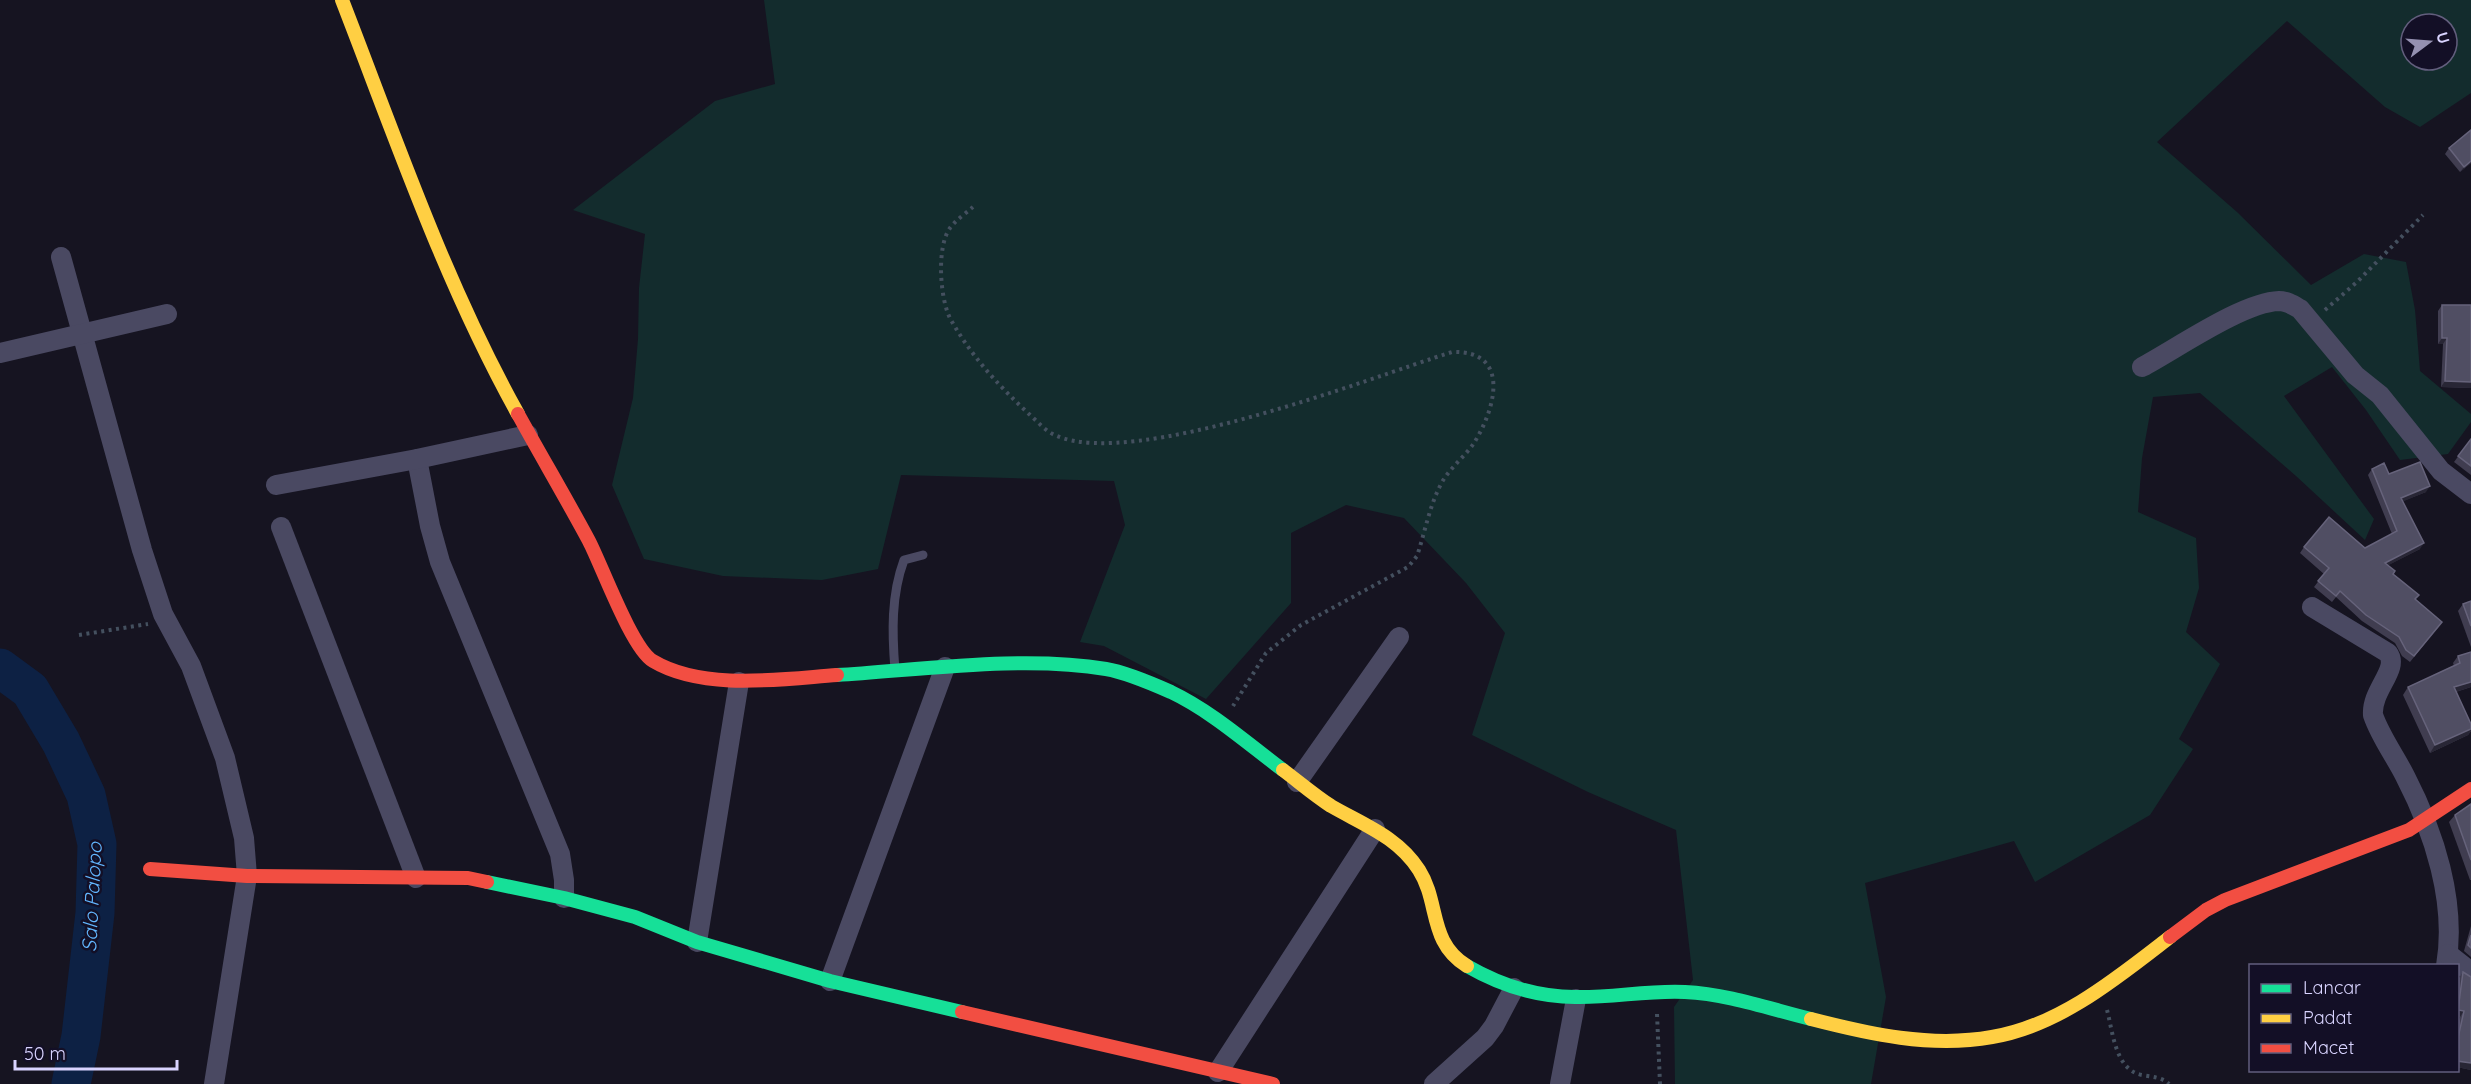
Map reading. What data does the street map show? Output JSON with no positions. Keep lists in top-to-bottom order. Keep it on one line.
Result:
{"water":["Salo Palopo"],"legend":["Lancar","Padat","Macet"],"scale_bar":"50 m","north":"right"}
